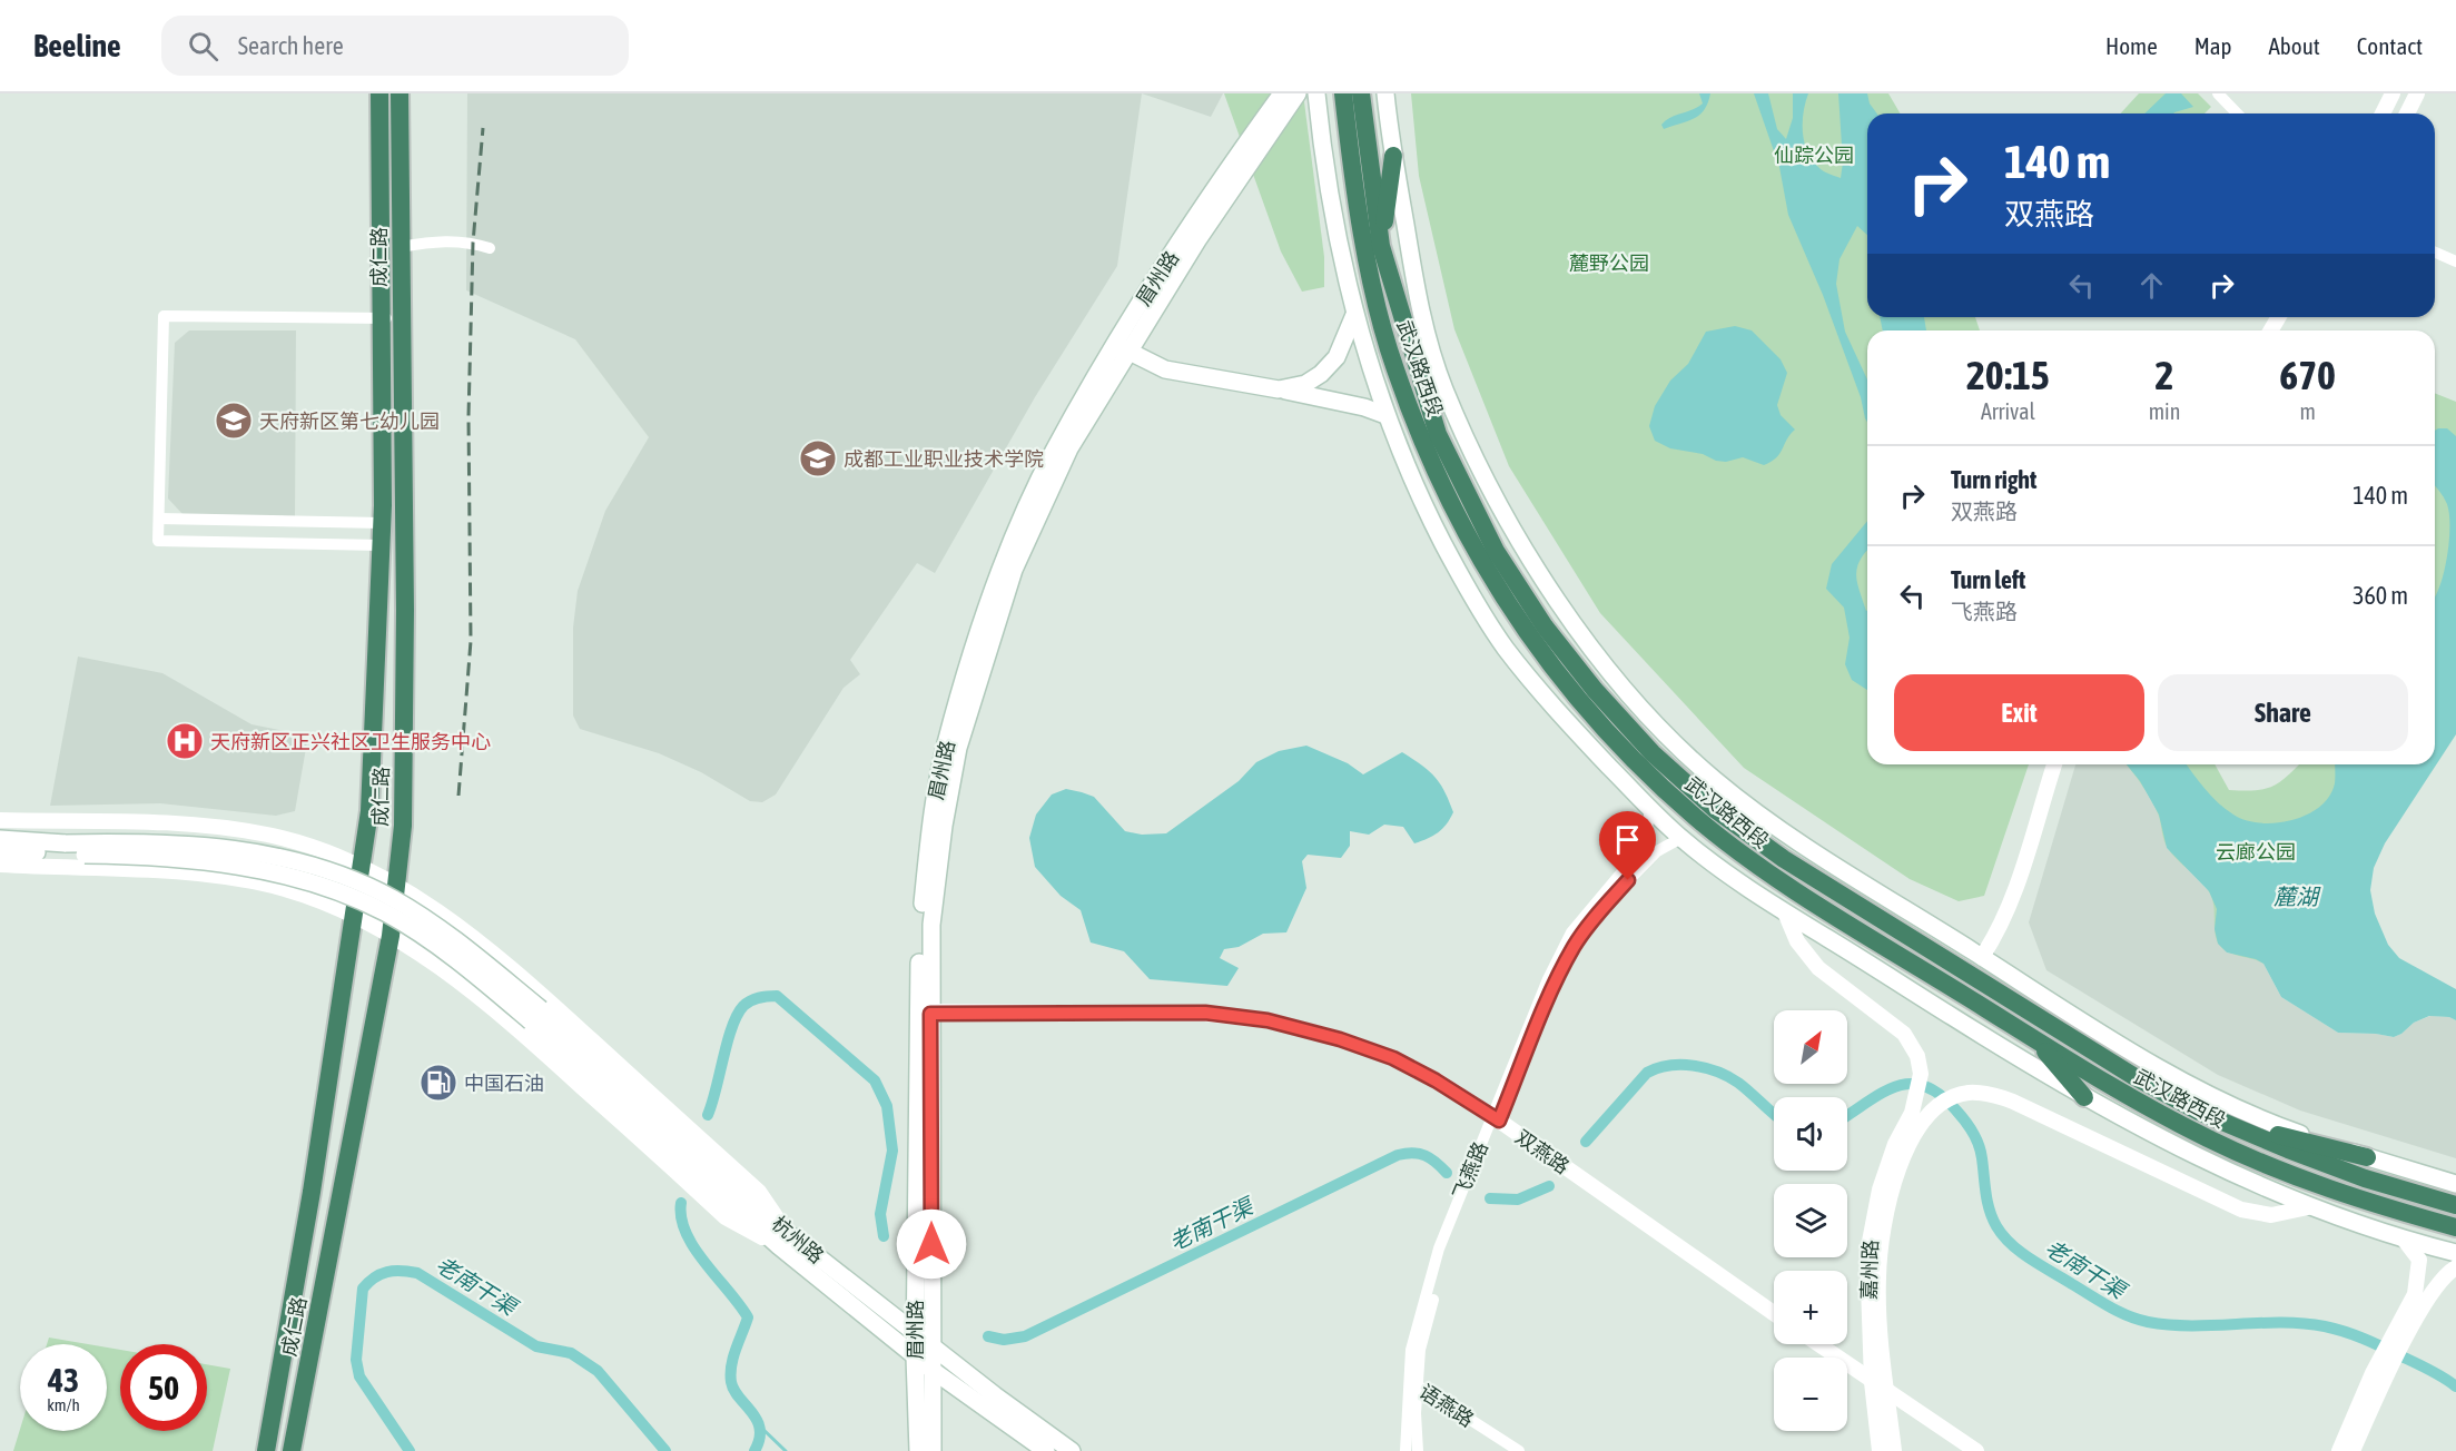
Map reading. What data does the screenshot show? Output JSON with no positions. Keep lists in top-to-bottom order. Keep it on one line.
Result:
{"streets":{"highway":["成仁路","武汉路西段"],"main road":["眉州路","杭州路"],"street":["双燕路","飞燕路","嘉州路","语燕路"]},"crossings":[["眉州路","双燕路"],["眉州路","杭州路"],["双燕路","飞燕路"],["飞燕路","语燕路"]],"water":["麓湖","老南干渠"],"parks":["仙踪公园","麓野公园","云廊公园"],"places":{"school or university":["天府新区第七幼儿园","成都工业职业技术学院"],"hospital":["天府新区正兴社区卫生服务中心"],"fuel station":["中国石油"]},"north":"top right","page":{"header":"Beeline","search":"Search here","nav":["Home","Map","About","Contact"],"turn":["140 m","双燕路"],"eta":["20:15","Arrival","2","min","670","m"],"list":[{"name":"Turn right","note":"双燕路","value":"140 m"},{"name":"Turn left","note":"飞燕路","value":"360 m"}],"buttons":["Exit","Share"],"map_buttons":["+","−"],"speed":"43 km/h","limit":"50"}}
